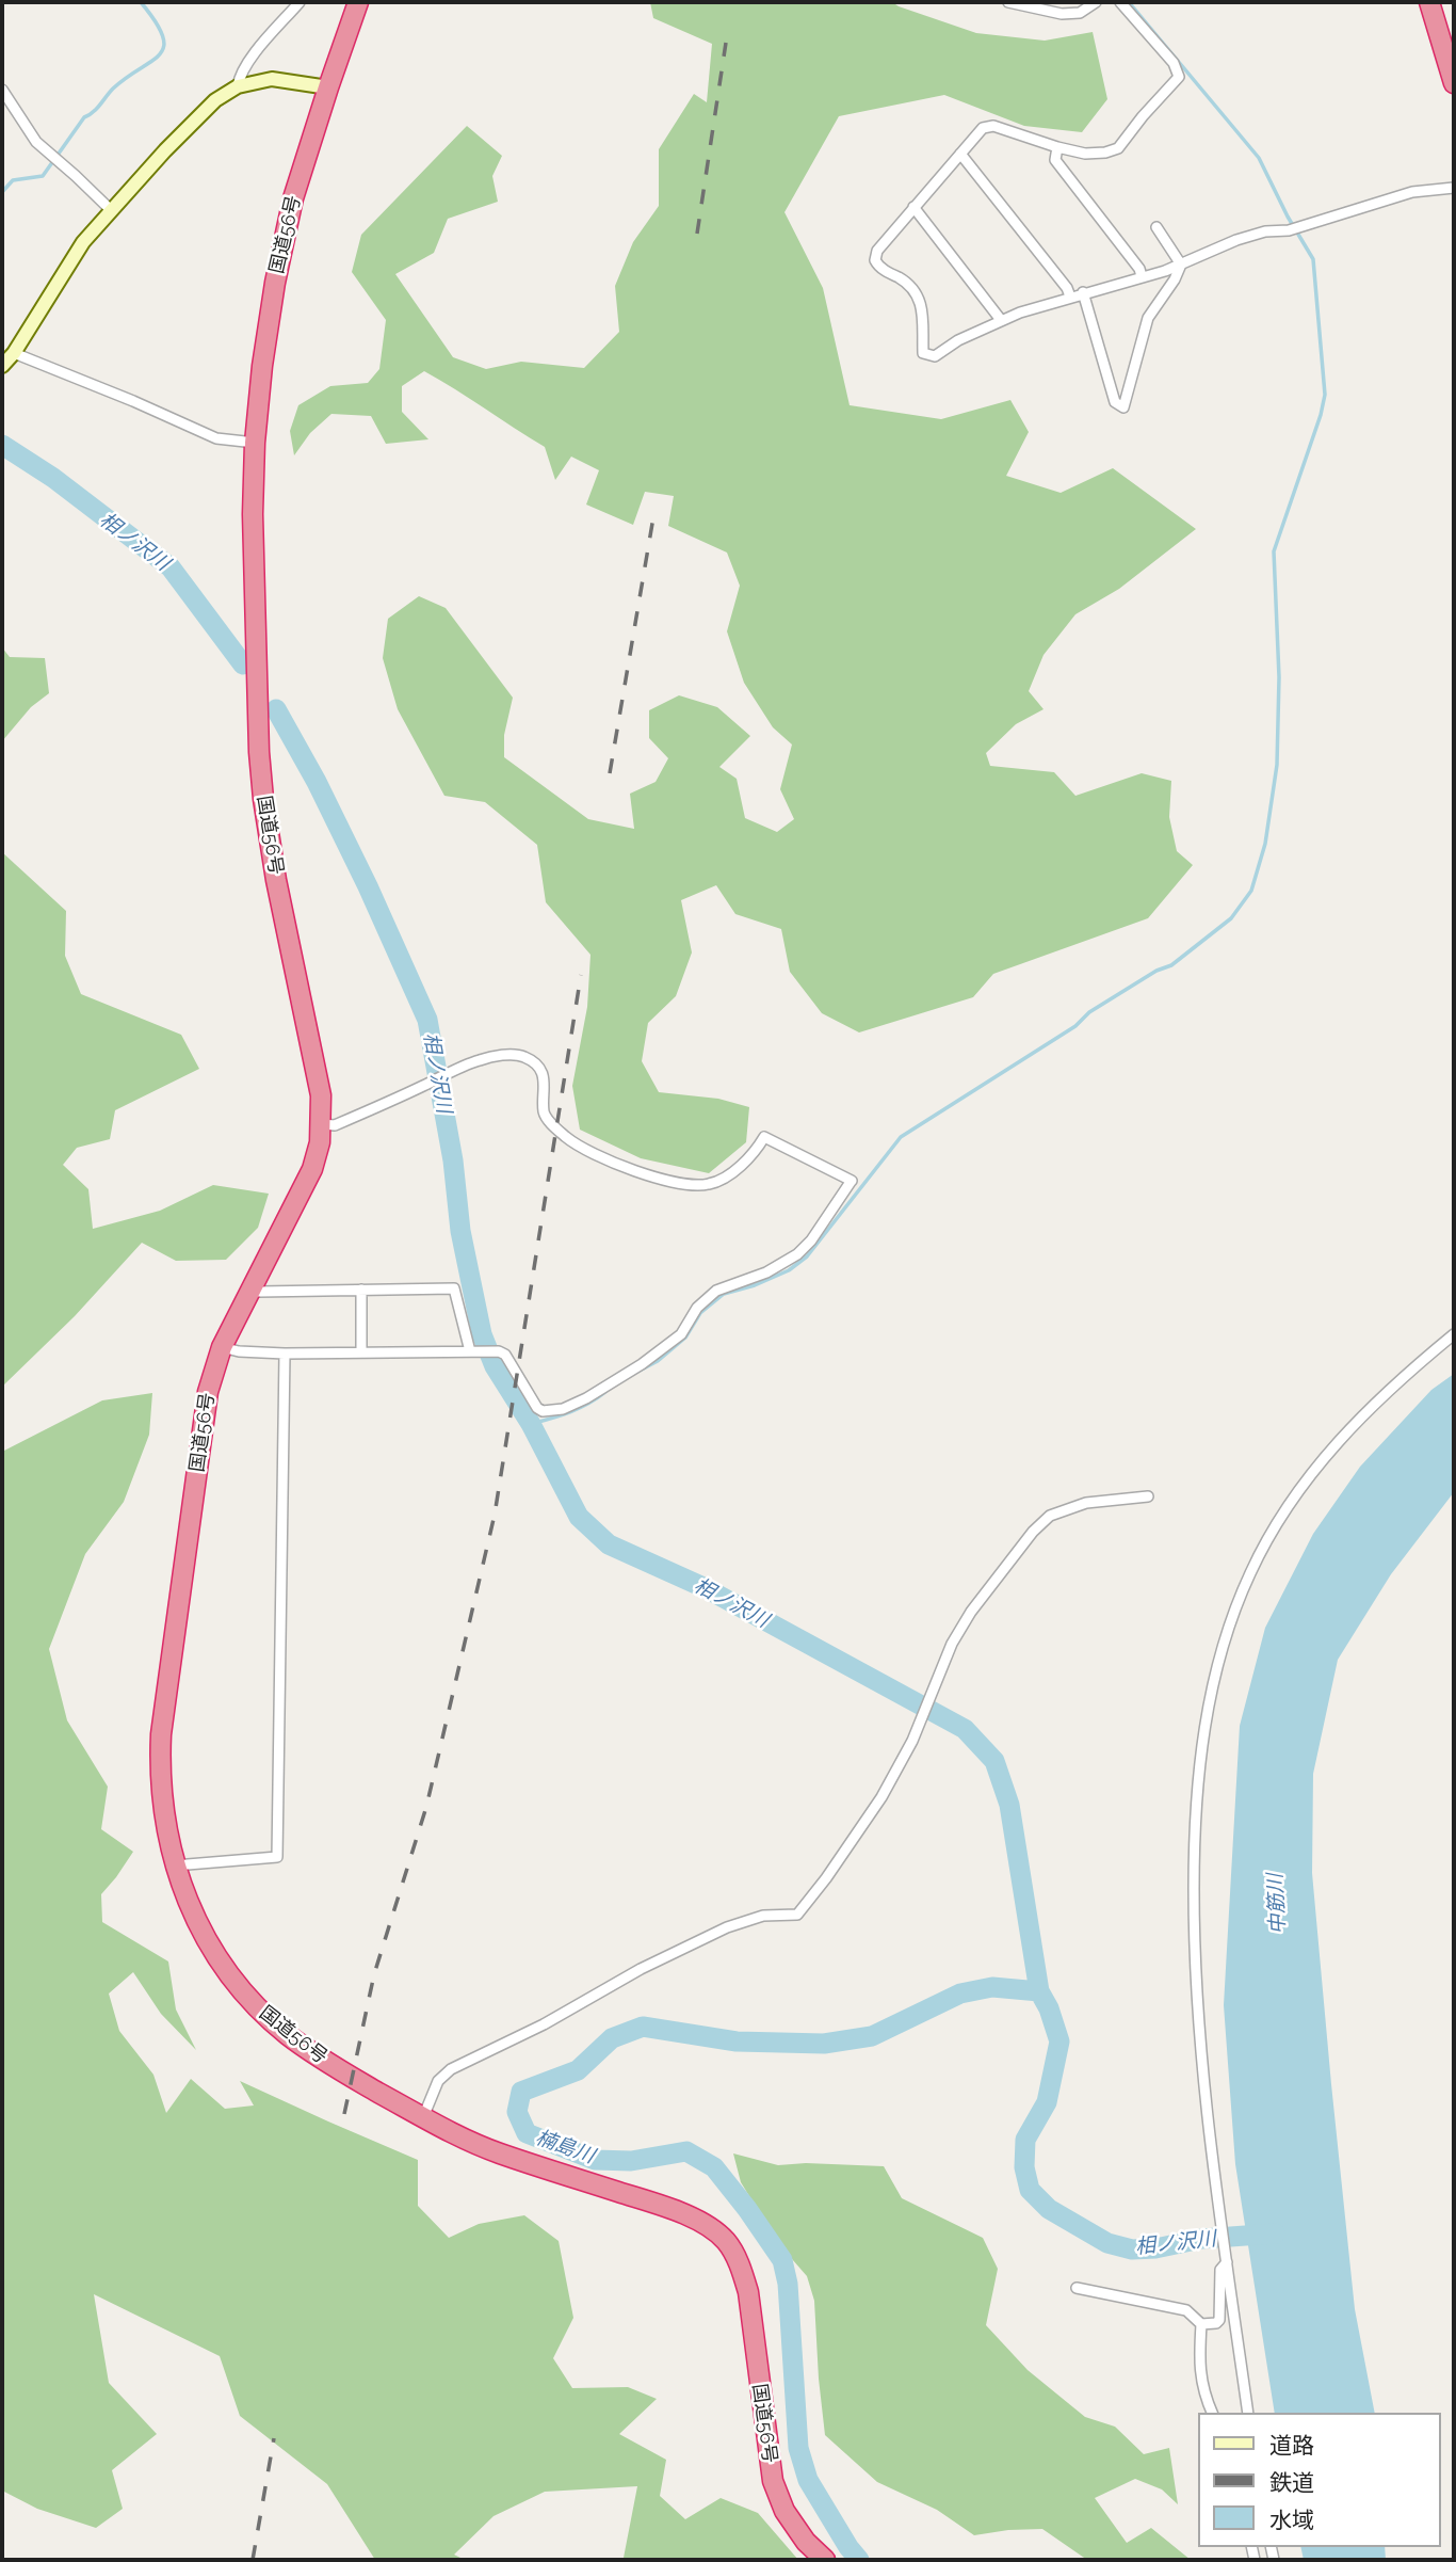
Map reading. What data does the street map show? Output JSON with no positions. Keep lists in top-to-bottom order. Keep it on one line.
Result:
{"streets":{"highway":["国道56号"]},"water":["相ノ沢川","中筋川","楠島川"],"legend":["道路","鉄道","水域"]}
